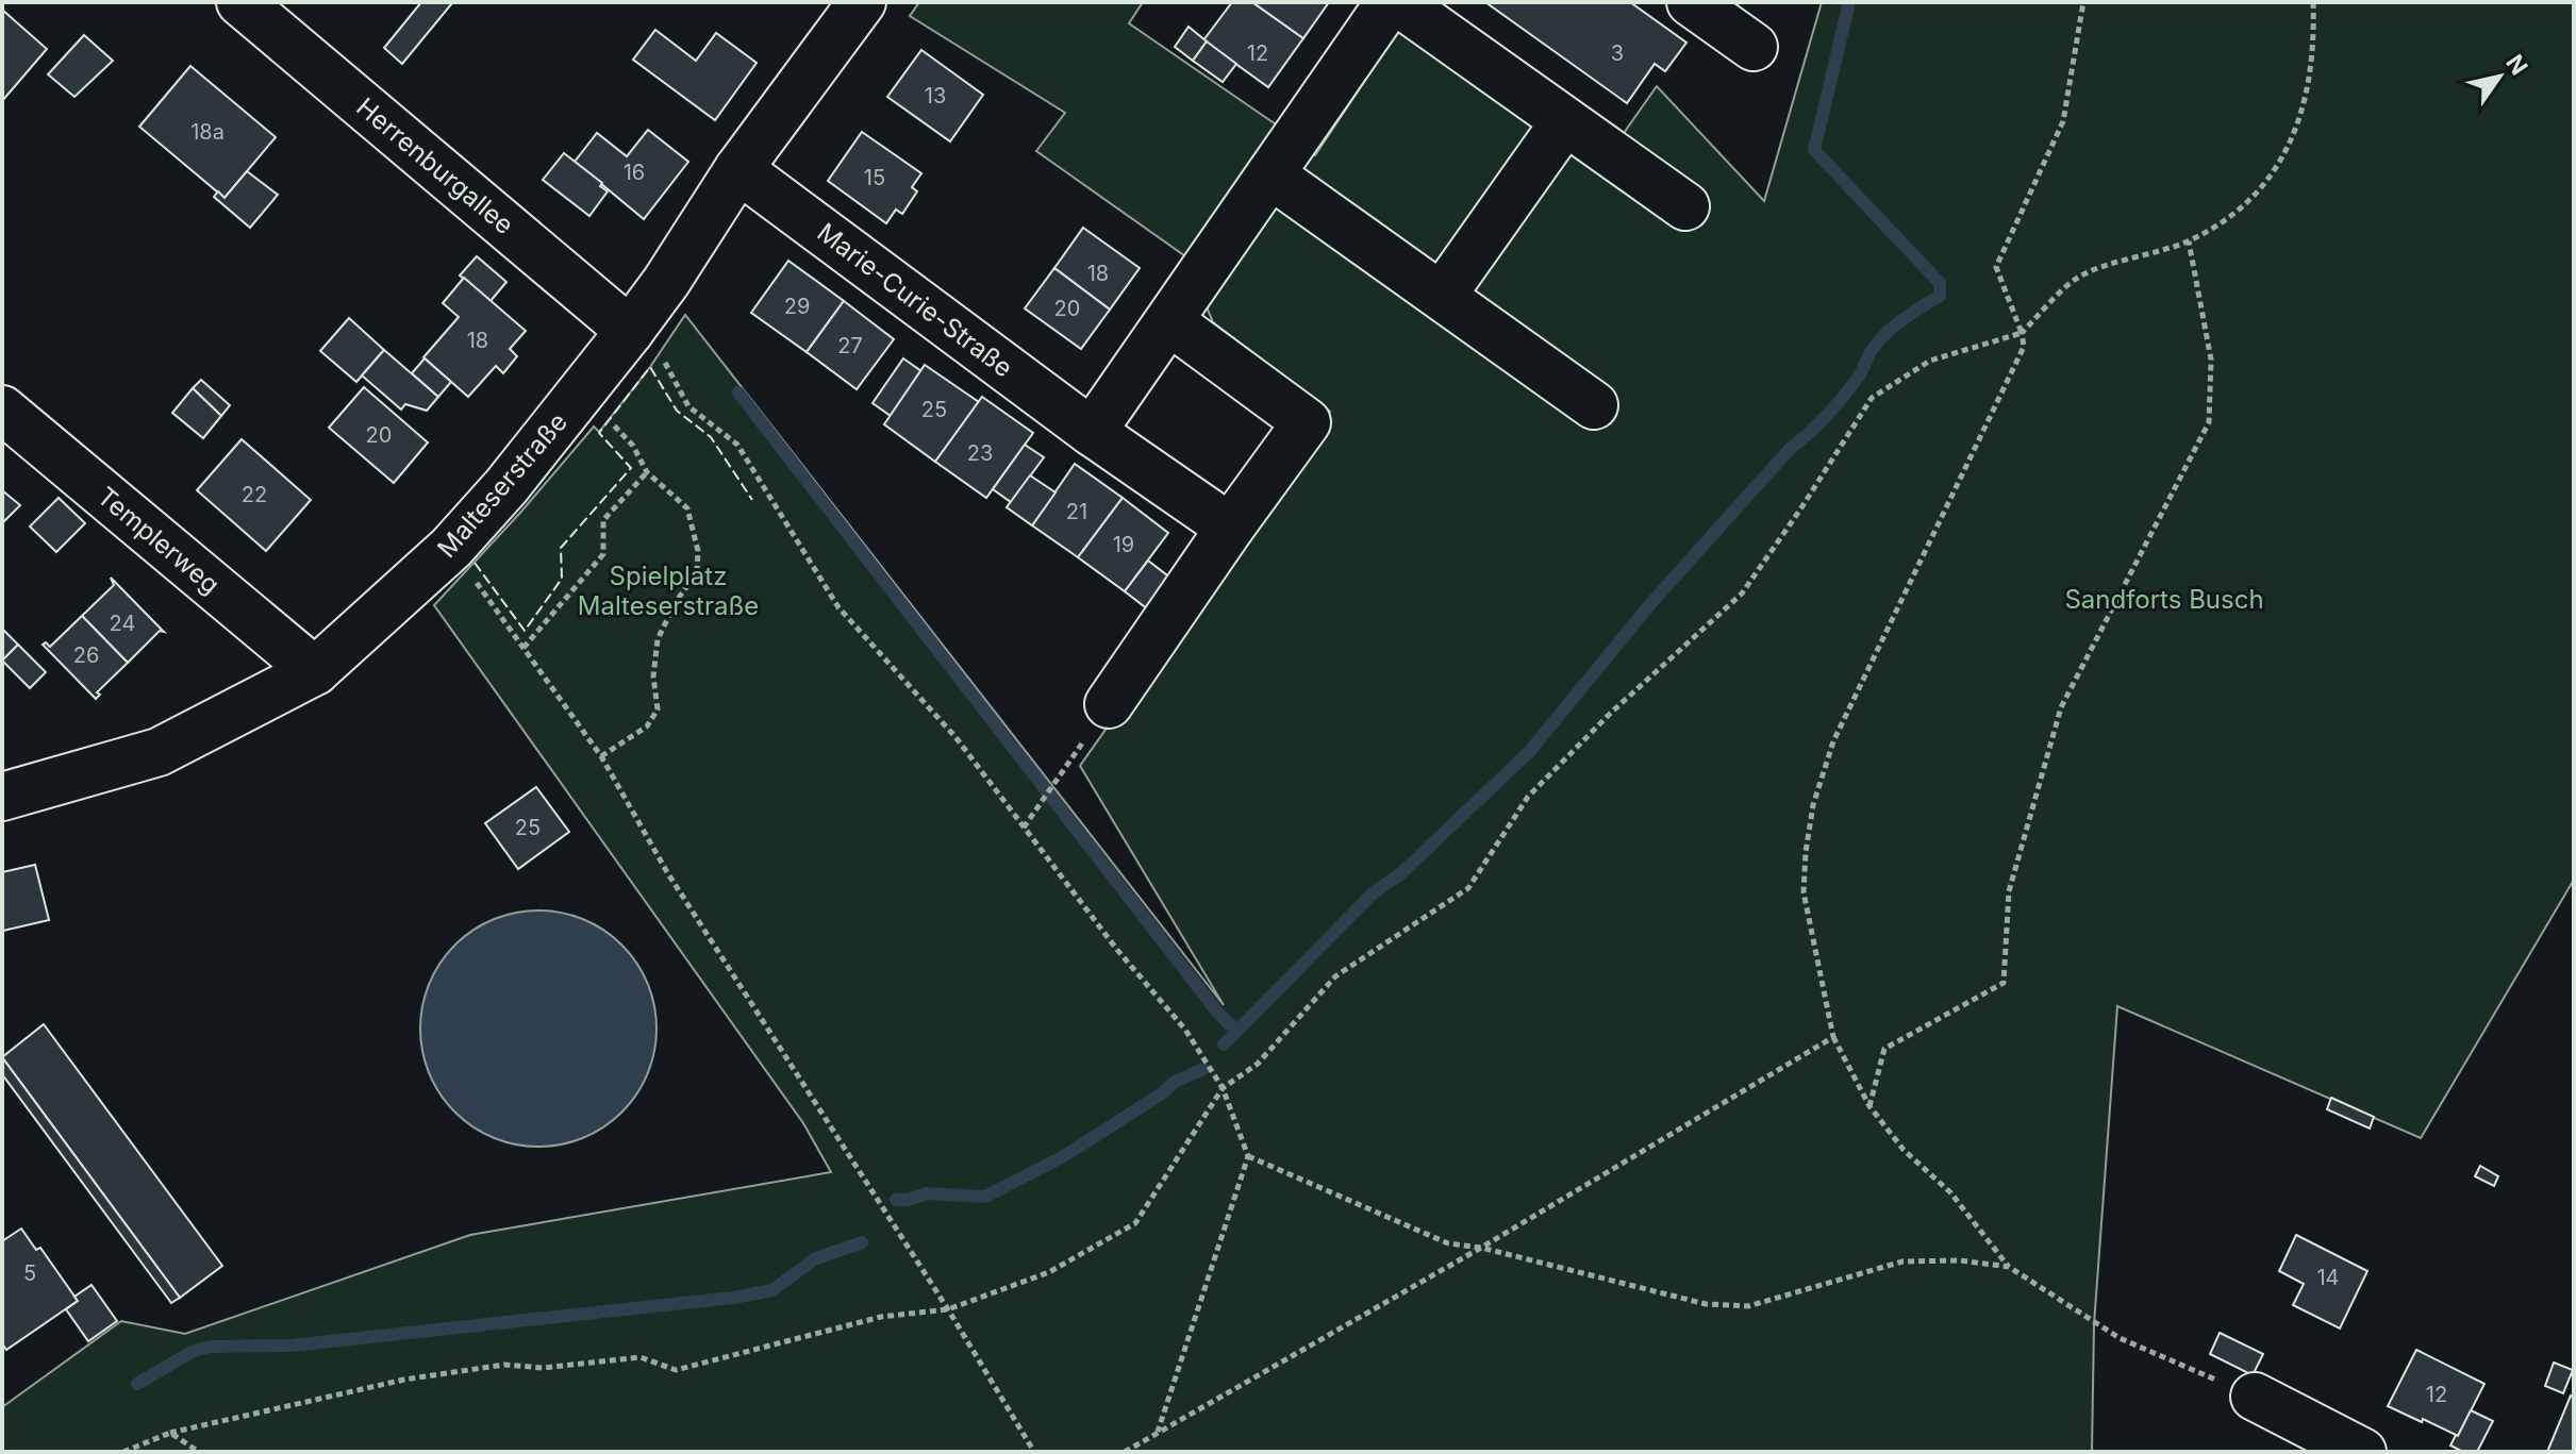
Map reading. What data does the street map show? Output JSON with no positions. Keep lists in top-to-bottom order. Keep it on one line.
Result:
{"streets":{"street":["Herrenburgallee","Marie-Curie-Straße","Malteserstraße","Templerweg"]},"crossings":[["Herrenburgallee","Malteserstraße"],["Marie-Curie-Straße","Malteserstraße"],["Malteserstraße","Templerweg"]],"parks":["Spielplatz Malteserstraße","Sandforts Busch"],"house_numbers":["12","3","13","18a","16","15","18","29","20","18","27","25","20","23","22","21","19","24","26","25","5","14","12"],"north":"top right"}
